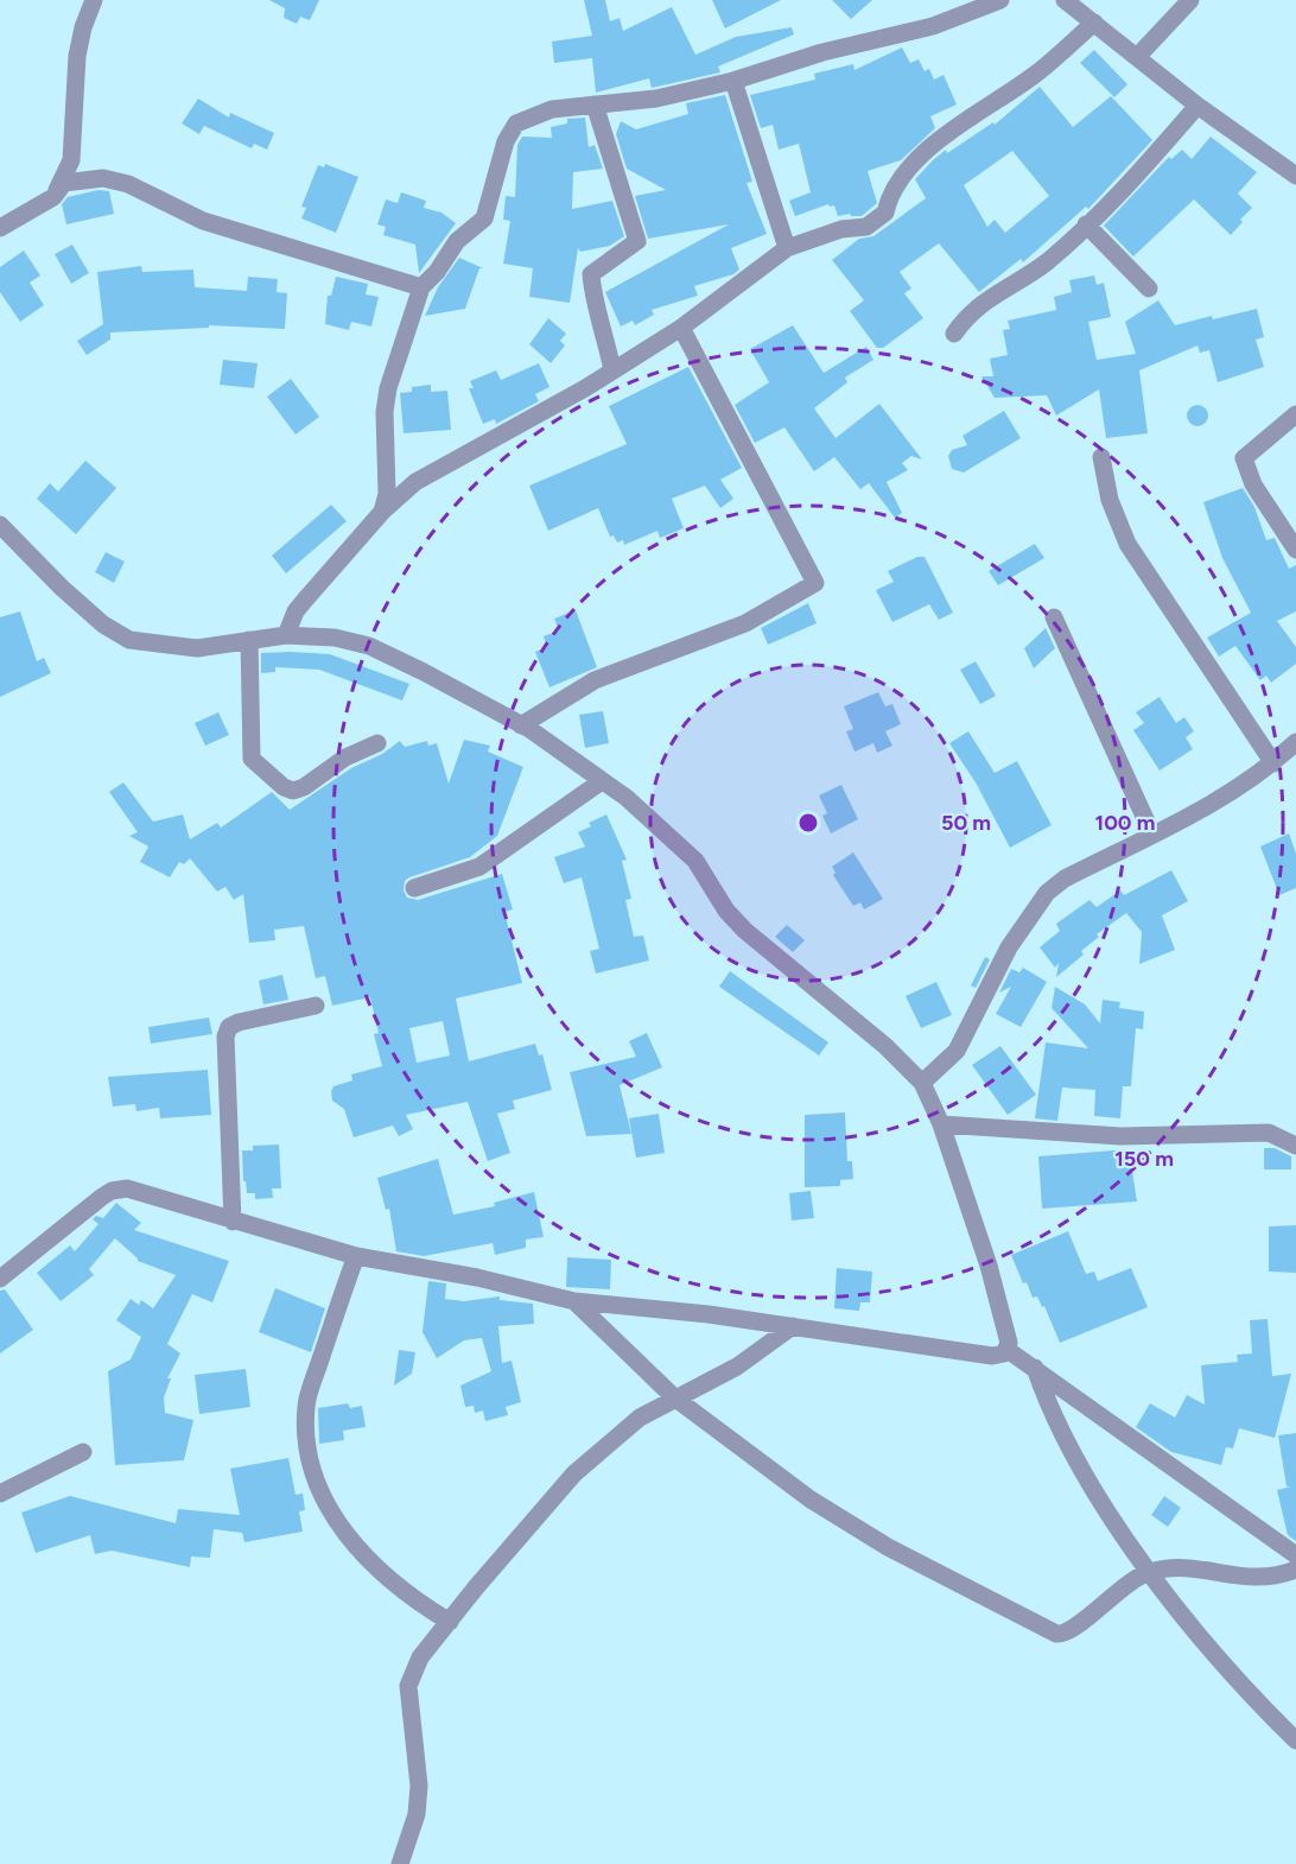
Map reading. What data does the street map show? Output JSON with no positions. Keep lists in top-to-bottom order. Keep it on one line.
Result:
{"rings":["50 m","100 m","150 m"]}
